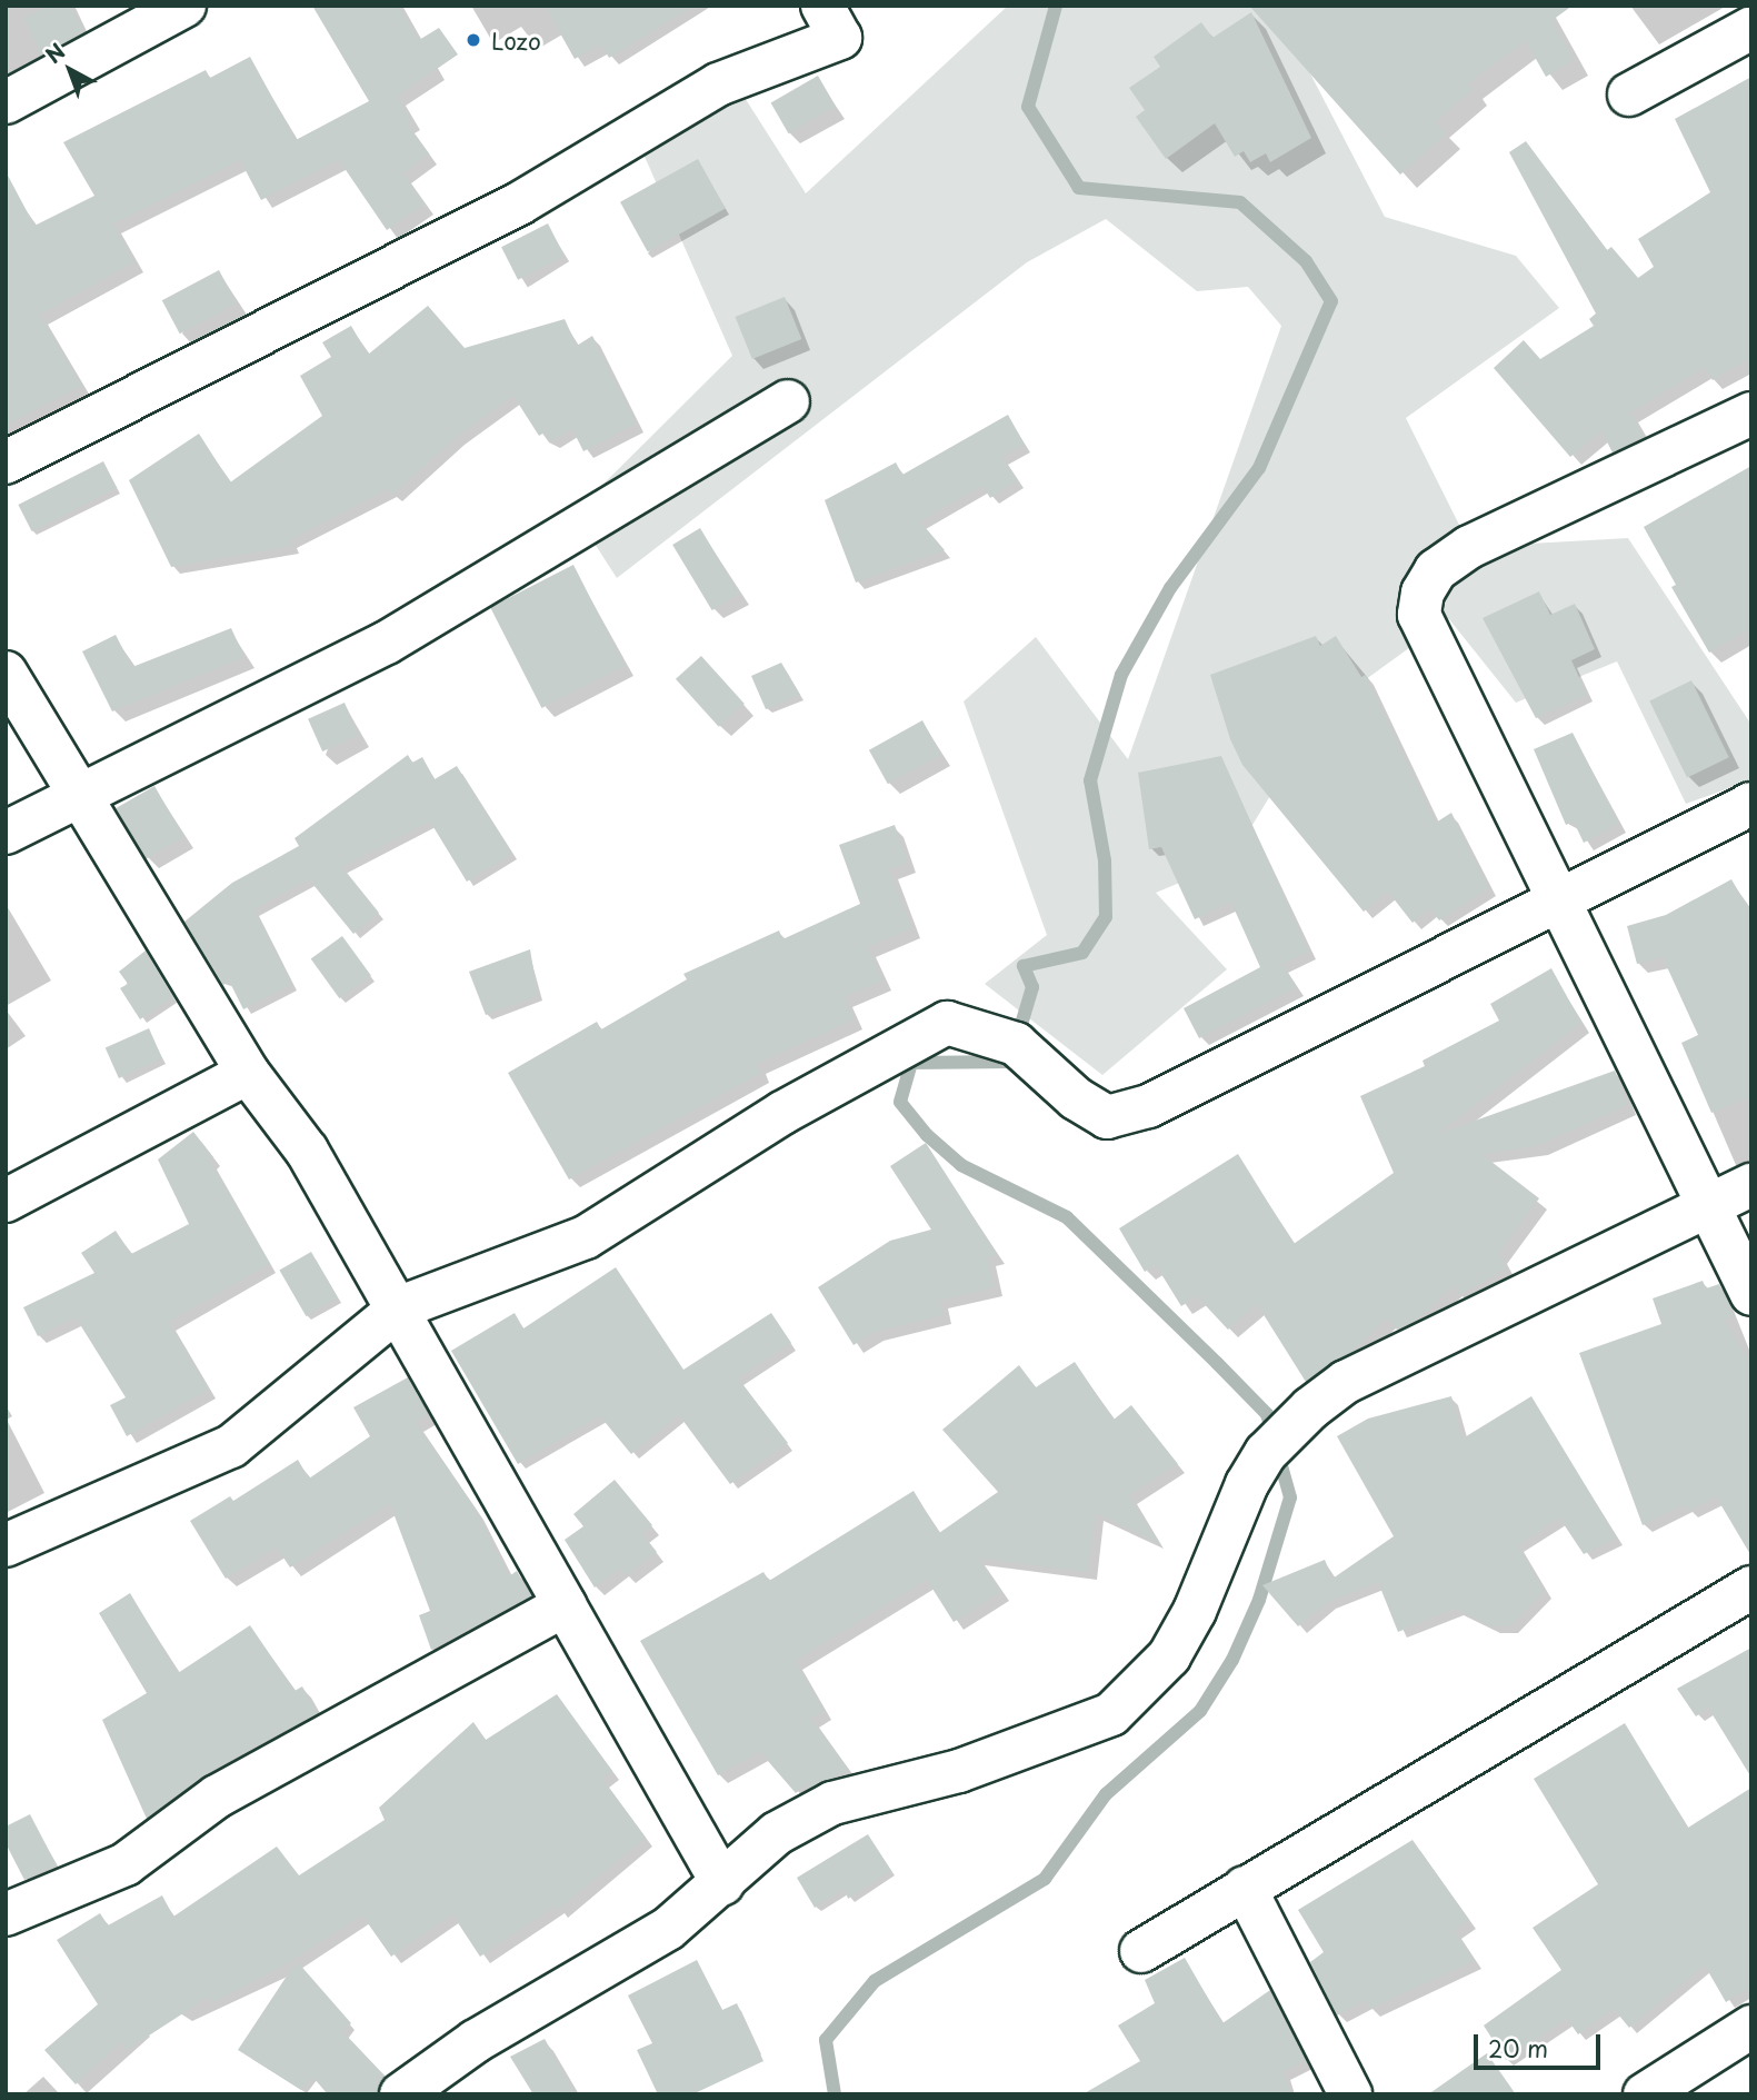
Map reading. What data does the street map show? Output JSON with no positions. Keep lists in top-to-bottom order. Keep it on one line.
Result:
{"places":["Lozo"],"scale_bar":"20 m","north":"top left"}
